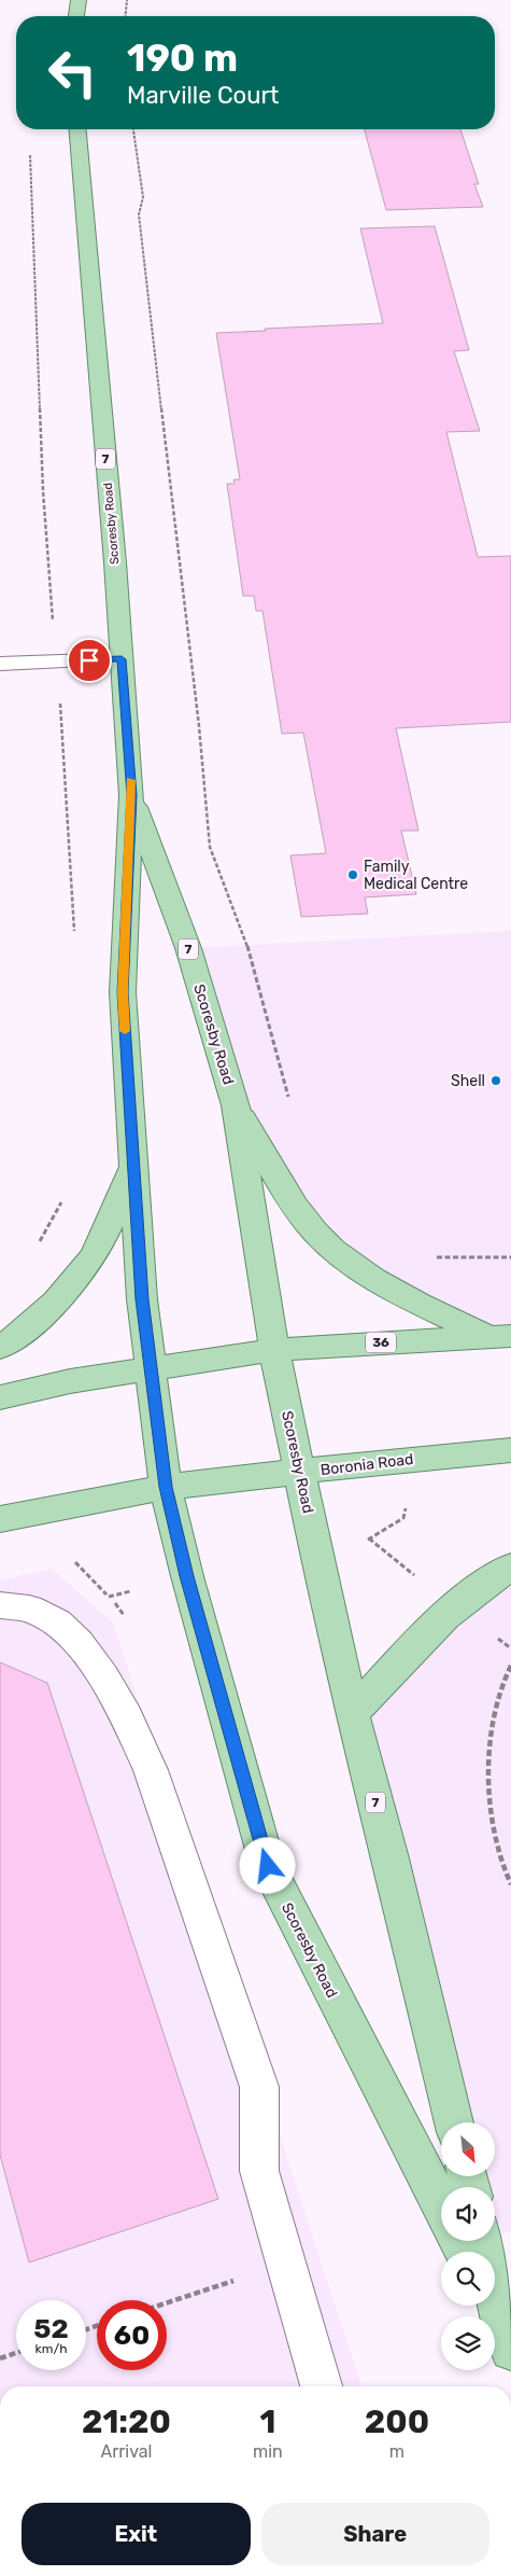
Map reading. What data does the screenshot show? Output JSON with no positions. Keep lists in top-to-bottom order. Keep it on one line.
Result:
{"streets":{"main road":["7","Scoresby Road","36","Boronia Road"]},"crossings":[["Scoresby Road","36"],["Scoresby Road","Boronia Road"]],"places":["Family Medical Centre","Shell"],"north":"bottom right","page":{"turn":["190 m","Marville Court"],"speed":"52 km/h","limit":"60","eta":["21:20","Arrival","1","min","200","m"],"buttons":["Exit","Share"]}}
